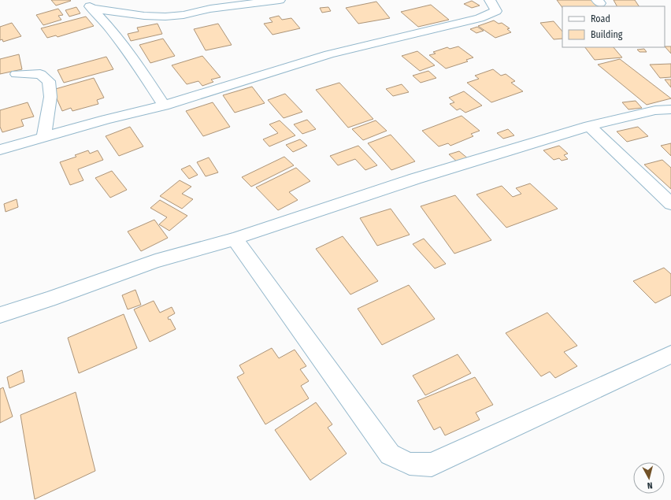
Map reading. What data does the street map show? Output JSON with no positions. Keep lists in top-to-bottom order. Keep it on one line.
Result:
{"legend":["Road","Building"],"north":"bottom"}
